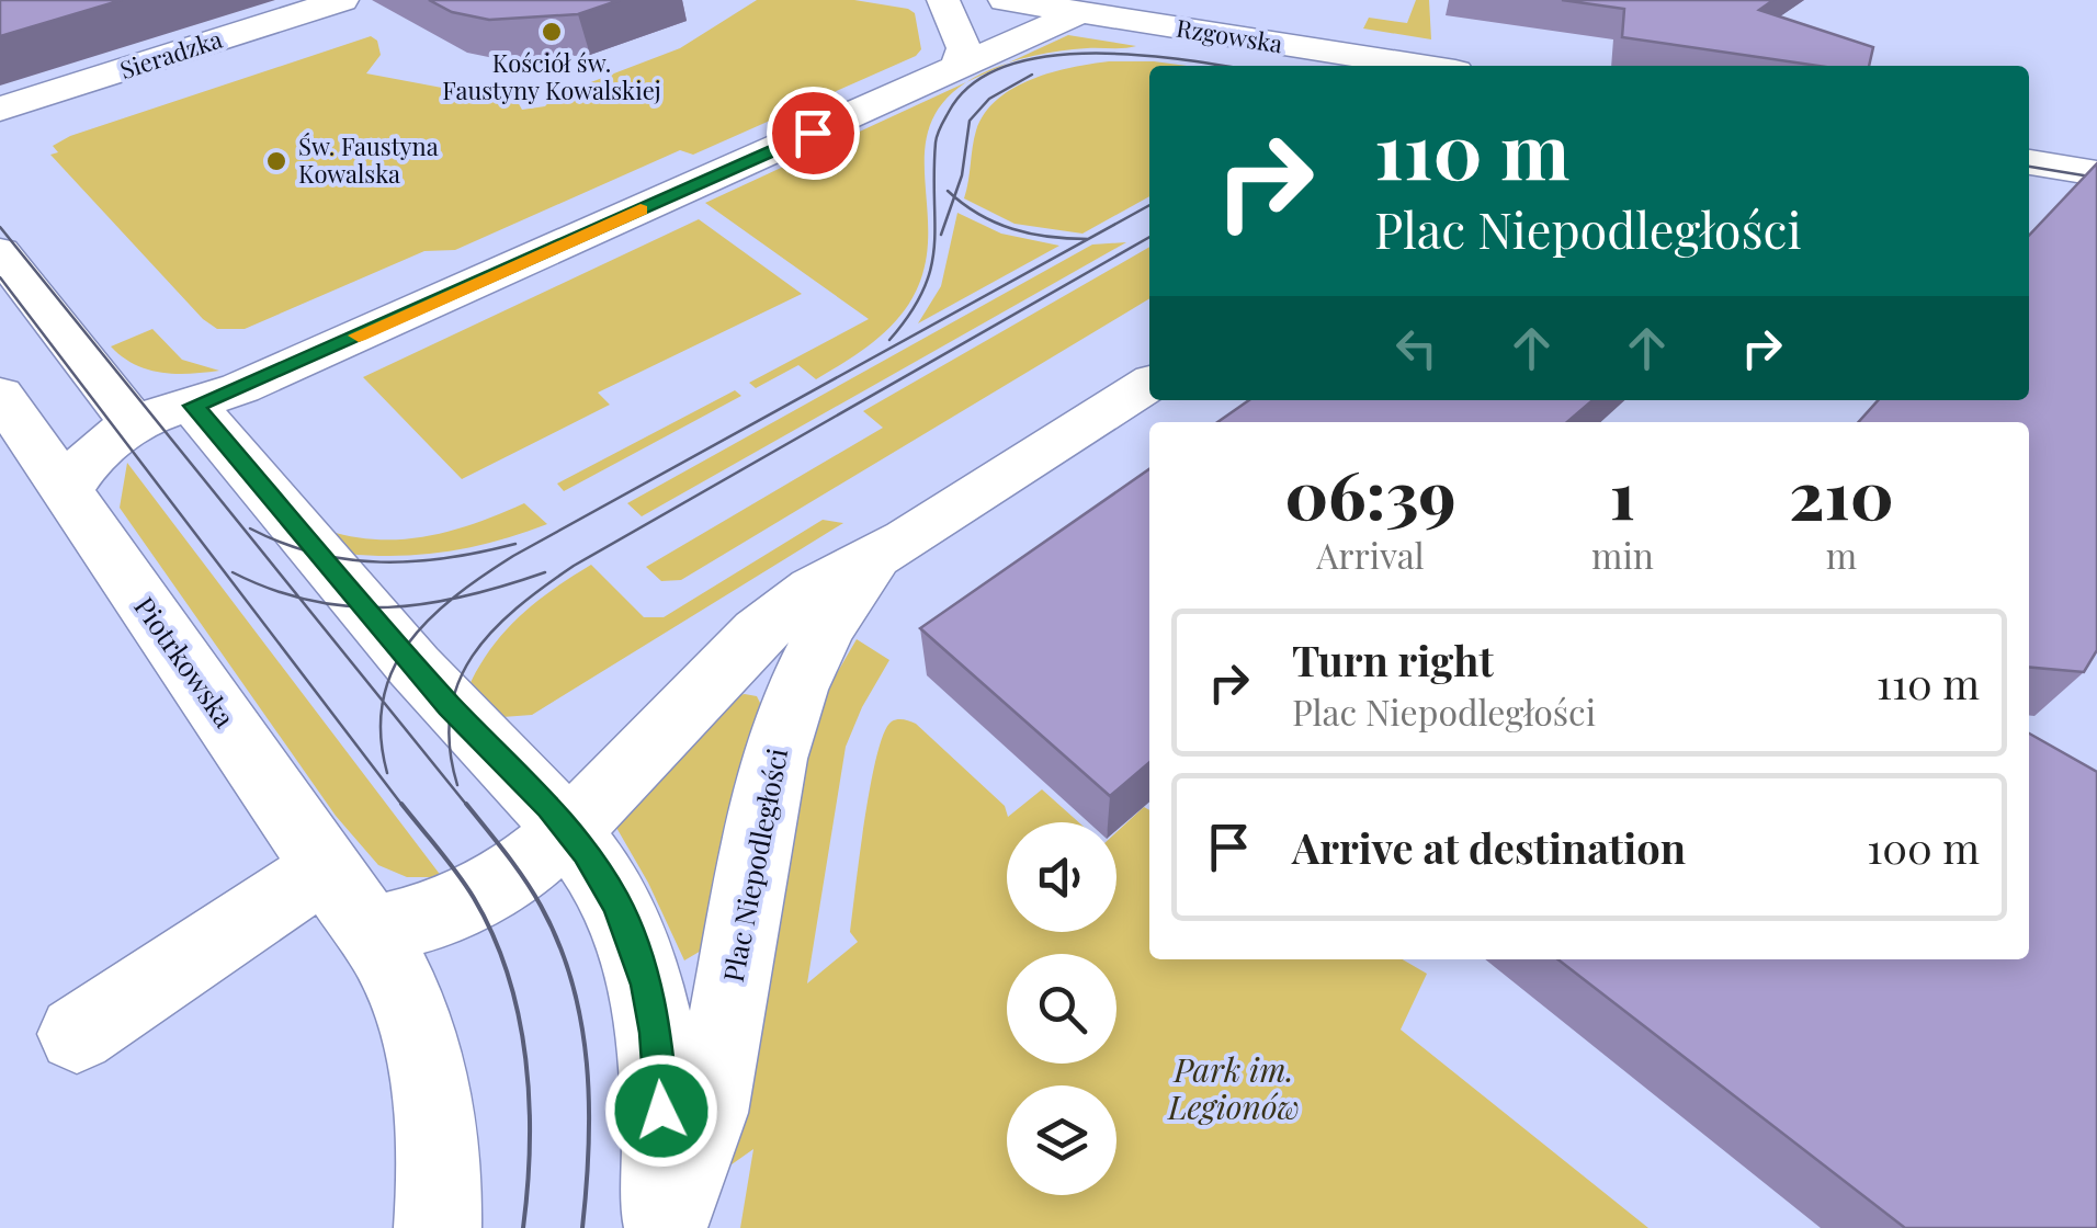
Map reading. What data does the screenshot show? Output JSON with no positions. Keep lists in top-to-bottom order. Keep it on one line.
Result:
{"streets":{"street":["Rzgowska","Sieradzka","Piotrkowska","Plac Niepodległości"]},"crossings":[["Piotrkowska","Plac Niepodległości"]],"parks":["Park im. Legionów"],"places":["Kościół św. Faustyny Kowalskiej","Św. Faustyna Kowalska"],"page":{"turn":["110 m","Plac Niepodległości"],"eta":["06:39","Arrival","1","min","210","m"],"list":[{"name":"Turn right","note":"Plac Niepodległości","value":"110 m"},{"name":"Arrive at destination","value":"100 m"}]}}
